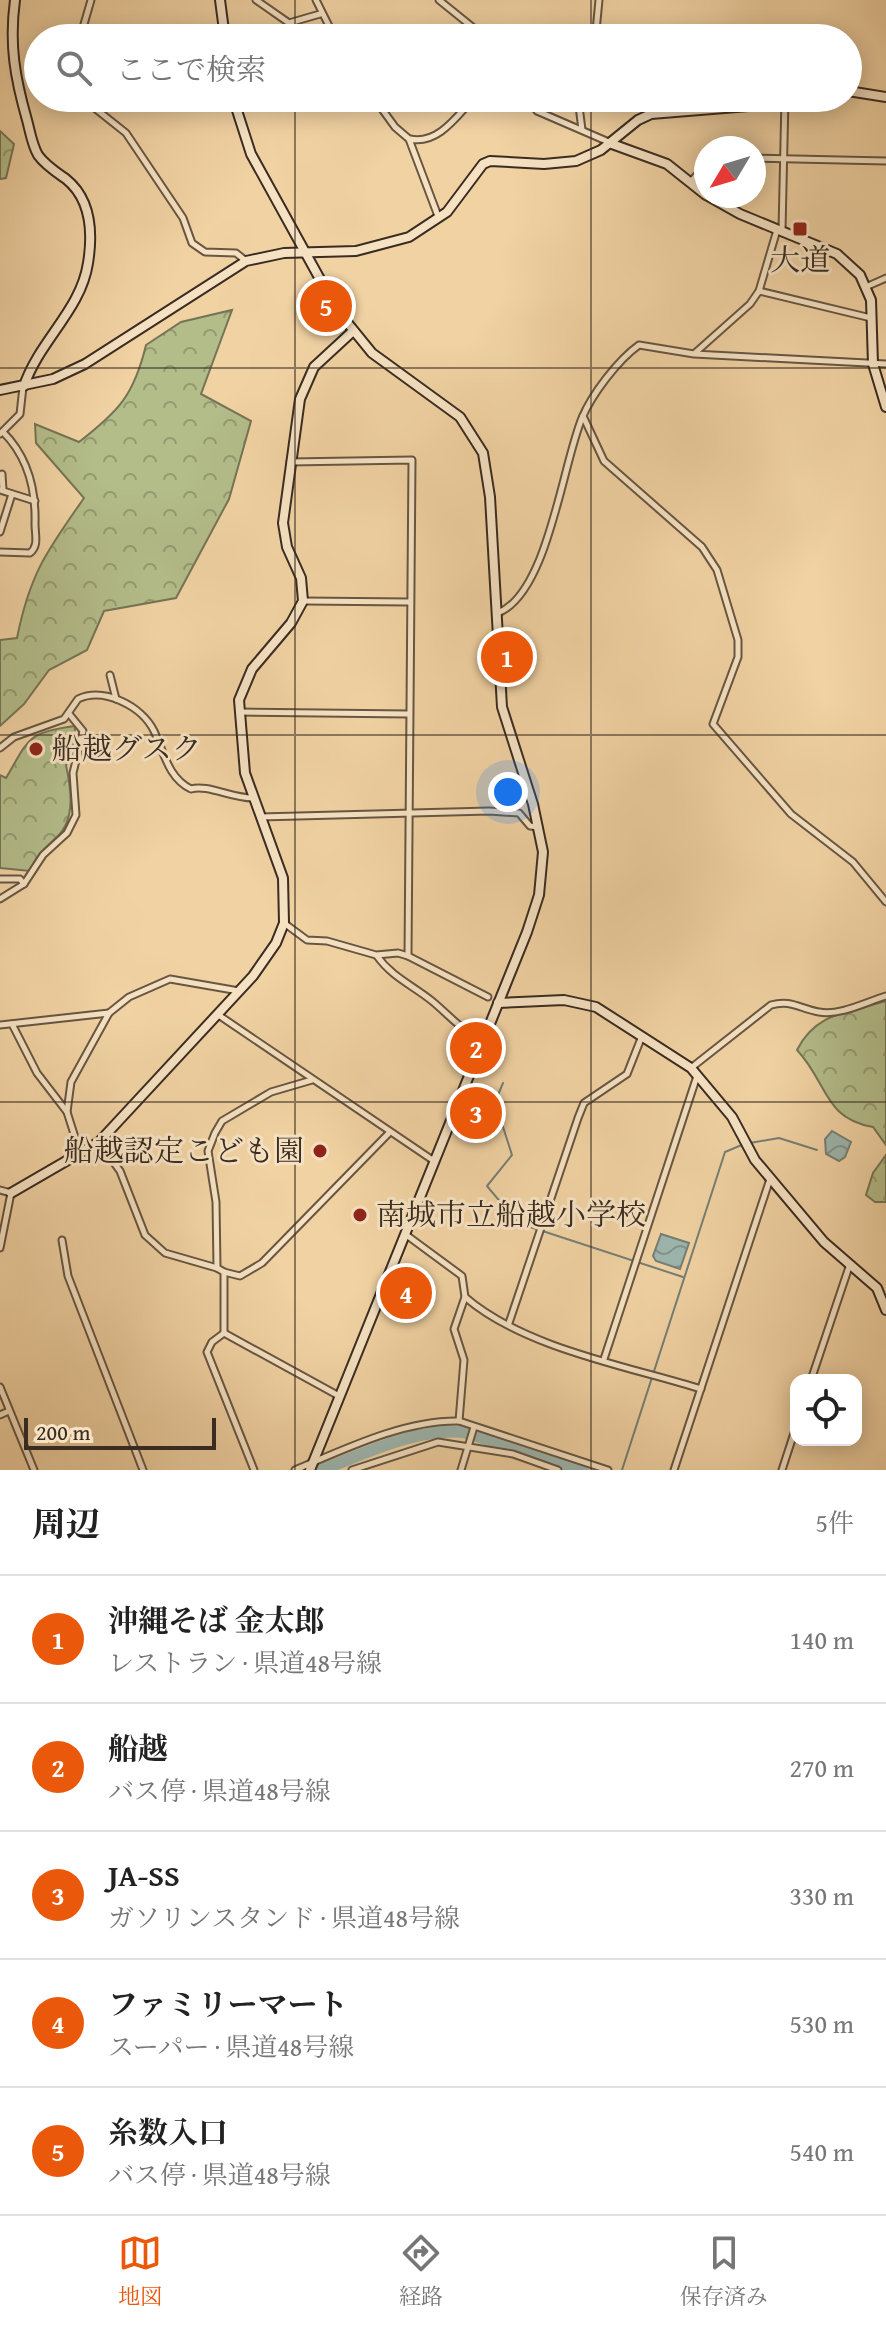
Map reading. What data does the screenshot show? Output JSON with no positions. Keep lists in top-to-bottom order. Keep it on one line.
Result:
{"places":{"transit":["大道"],"other":["船越グスク","船越認定こども園","南城市立船越小学校"]},"scale_bar":"200 m","north":"bottom left","page":{"search":"ここで検索","pins":["5","1","2","3","4"],"scale":"200 m","heading":["周辺","5件"],"list":[{"mark":"1","name":"沖縄そば 金太郎","note":"レストラン · 県道48号線","value":"140 m"},{"mark":"2","name":"船越","note":"バス停 · 県道48号線","value":"270 m"},{"mark":"3","name":"JA-SS","note":"ガソリンスタンド · 県道48号線","value":"330 m"},{"mark":"4","name":"ファミリーマート","note":"スーパー · 県道48号線","value":"530 m"},{"mark":"5","name":"糸数入口","note":"バス停 · 県道48号線","value":"540 m"}],"nav":["地図","経路","保存済み"]}}
